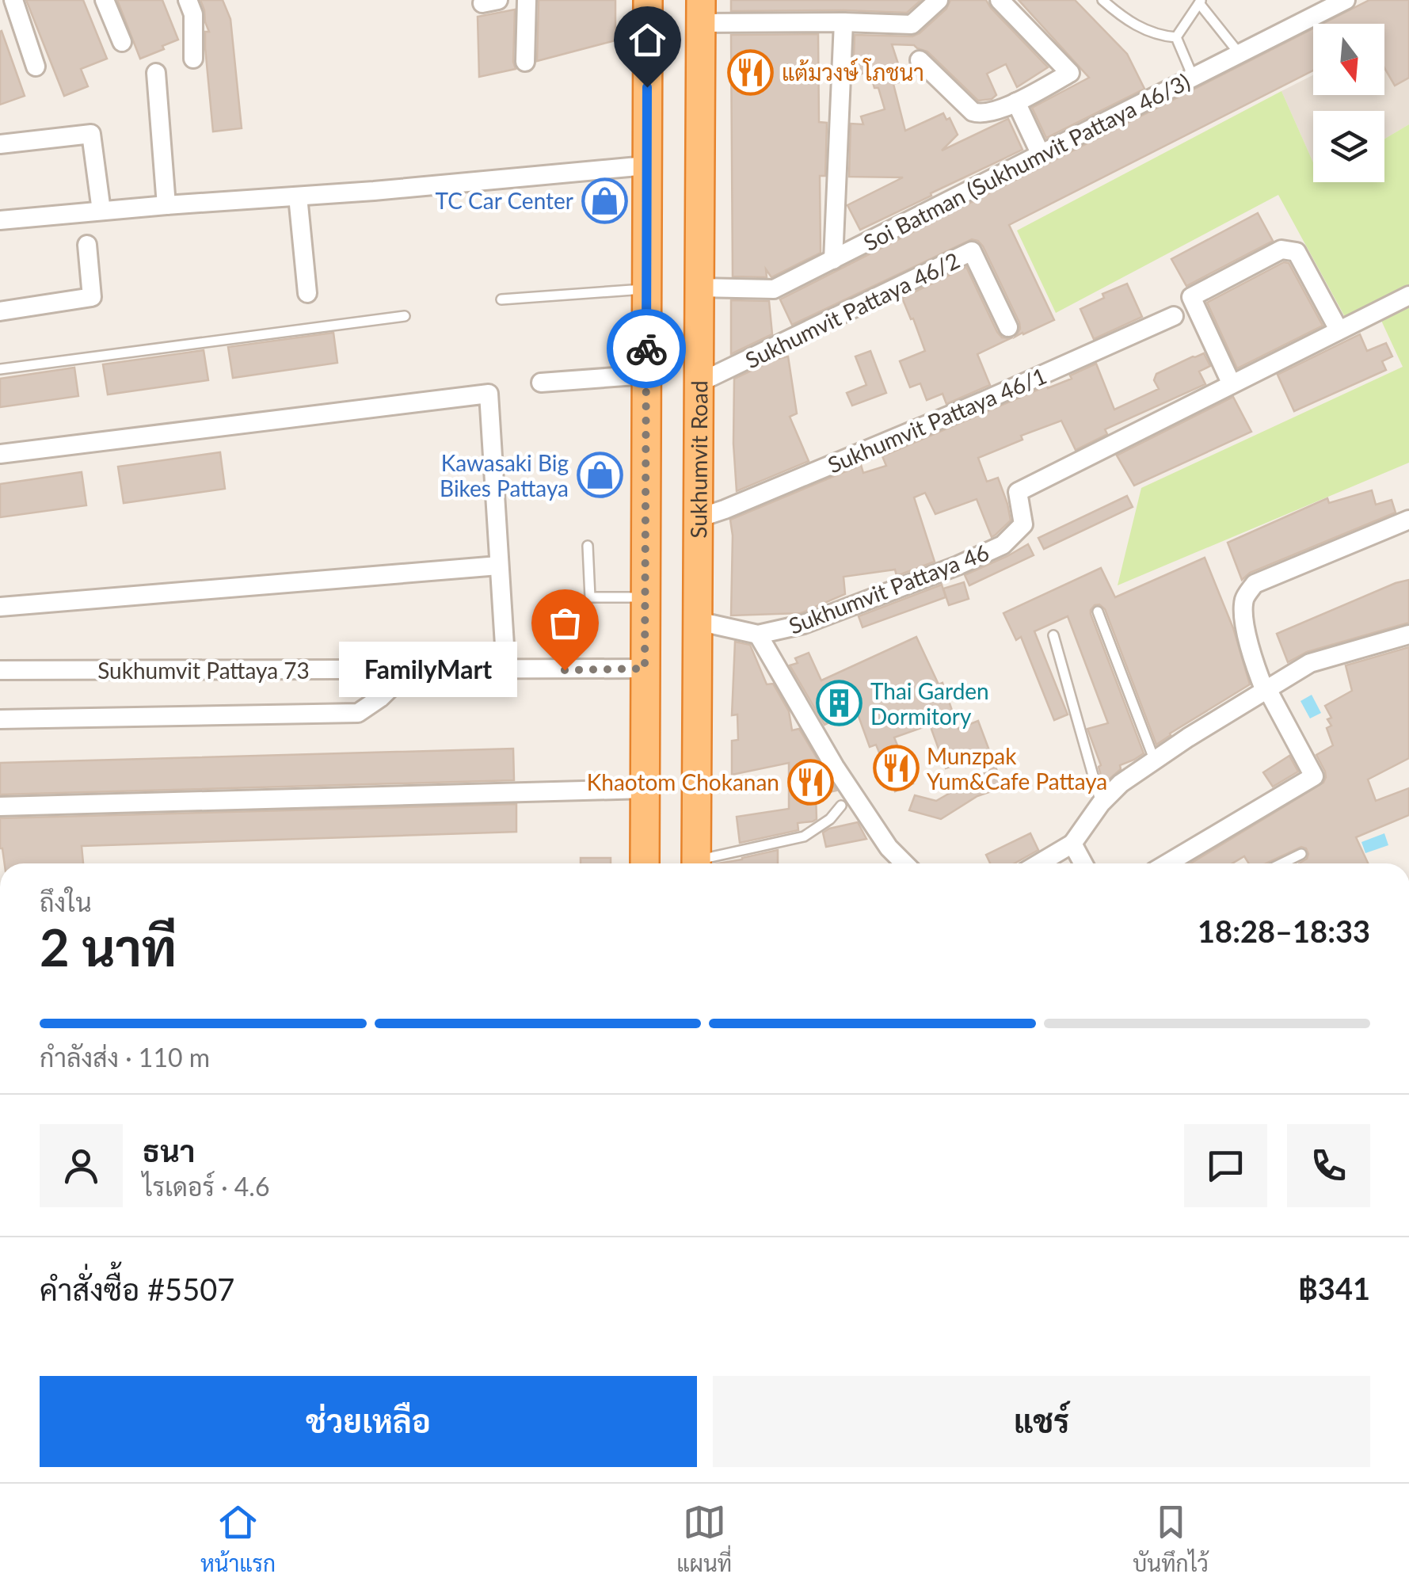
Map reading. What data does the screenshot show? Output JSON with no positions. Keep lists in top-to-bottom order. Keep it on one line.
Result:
{"streets":{"highway":["Sukhumvit Road"],"street":["Soi Batman (Sukhumvit Pattaya 46/3)","Sukhumvit Pattaya 46/2","Sukhumvit Pattaya 46/1","Sukhumvit Pattaya 46","Sukhumvit Pattaya 73"]},"crossings":[["Soi Batman (Sukhumvit Pattaya 46/3)","Sukhumvit Road"],["Sukhumvit Pattaya 46/2","Sukhumvit Road"],["Sukhumvit Pattaya 46/1","Sukhumvit Road"],["Sukhumvit Road","Sukhumvit Pattaya 46"]],"places":{"restaurant":["แต้มวงษ์ โภชนา","Munzpak Yum&Cafe Pattaya","Khaotom Chokanan"],"shop":["TC Car Center","Kawasaki Big Bikes Pattaya"],"other":["FamilyMart"],"building":["Thai Garden Dormitory"]},"north":"bottom","page":{"bubble":"FamilyMart","heading":["2 นาที","ถึงใน","18:28–18:33"],"panel":["ธนา","ไรเดอร์ · 4.6","คำสั่งซื้อ #5507","฿341"],"bar":"กำลังส่ง · 110 m","buttons":["ช่วยเหลือ","แชร์"],"tabs":["หน้าแรก","แผนที่","บันทึกไว้"]}}
